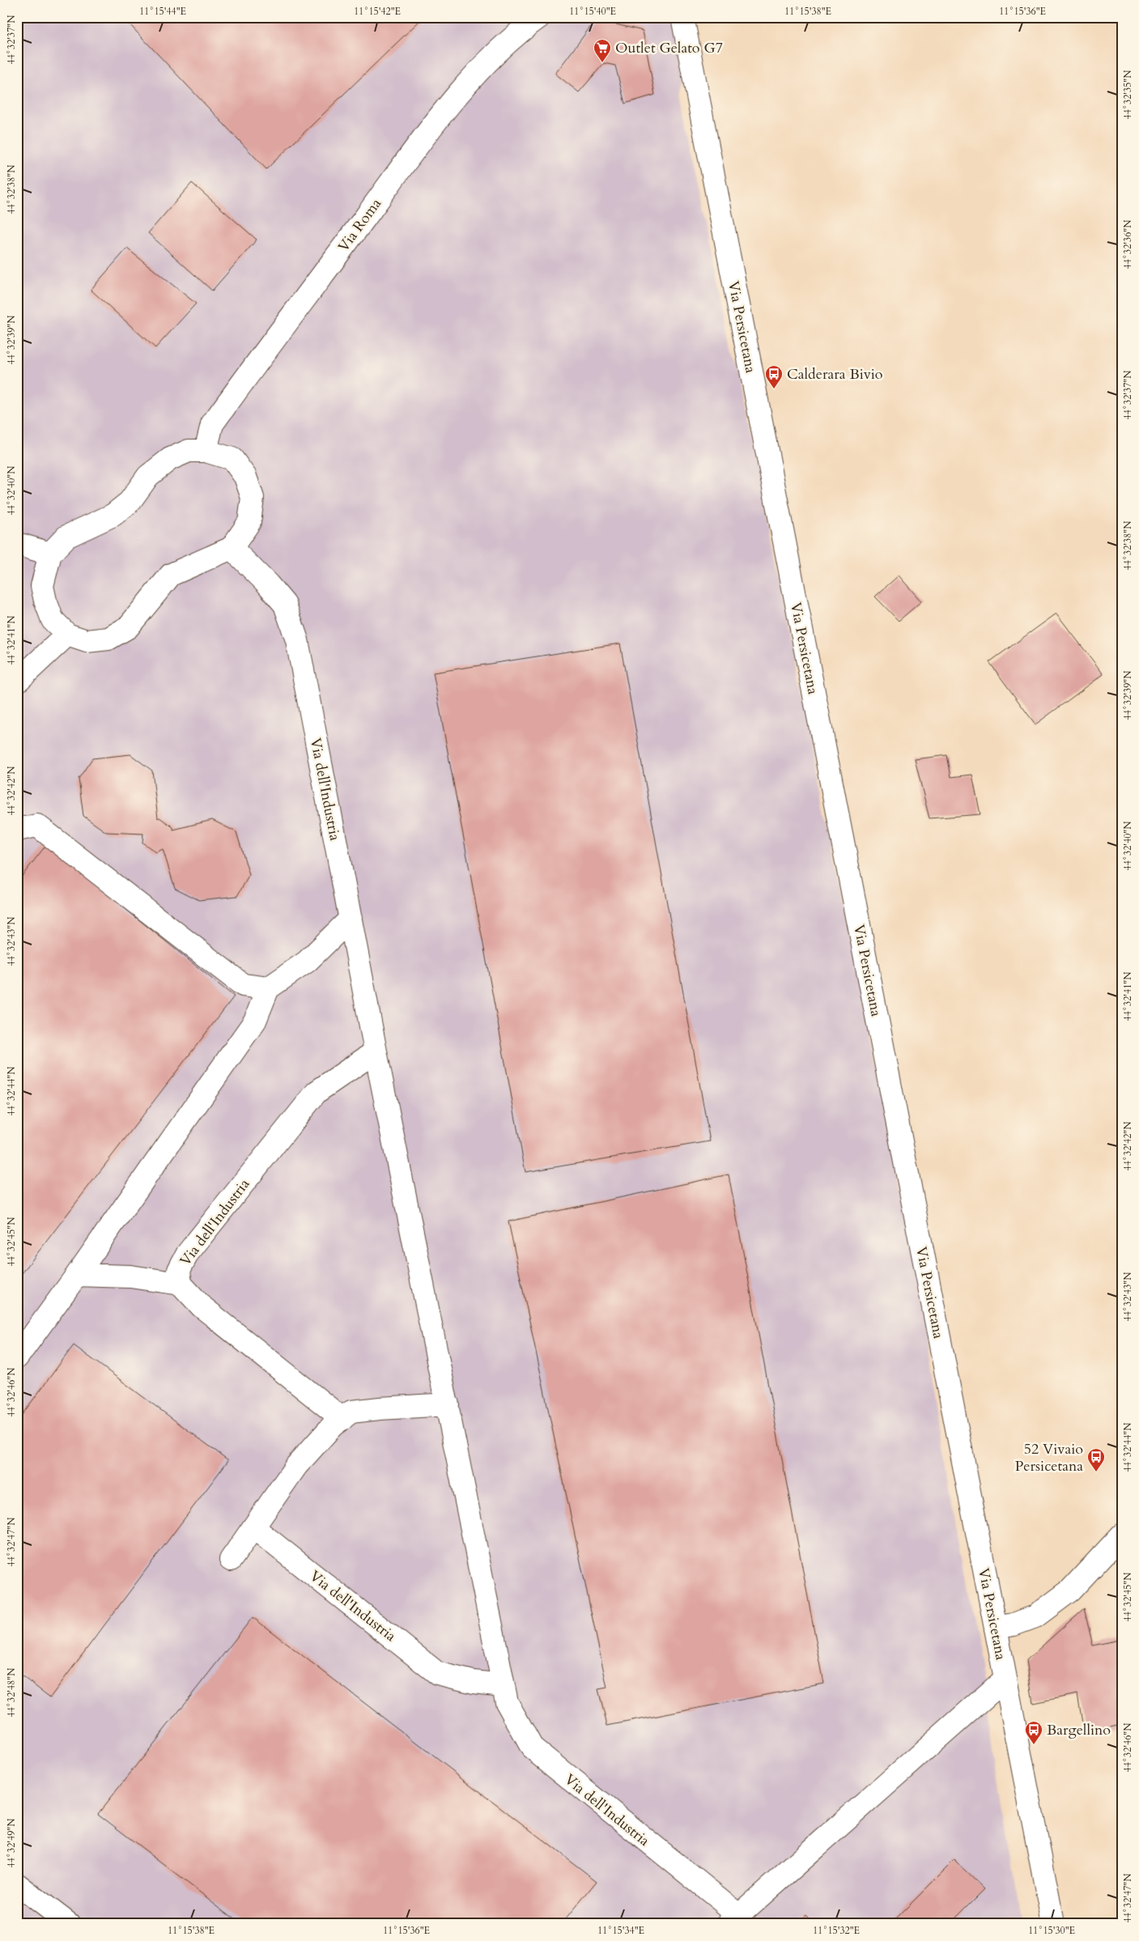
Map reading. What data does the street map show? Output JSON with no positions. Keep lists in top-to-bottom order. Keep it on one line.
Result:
{"streets":{"street":["Via Roma","Via Persicetana","Via dell'Industria"]},"places":{"supermarket":["Outlet Gelato G7"],"bus stop":["Calderara Bivio","52 Vivaio Persicetana","Bargellino"]},"coordinates":["11°15'44\"E","11°15'42\"E","11°15'40\"E","11°15'38\"E","11°15'36\"E","44°32'37\"N","44°32'35\"N","44°32'38\"N","44°32'36\"N","44°32'39\"N","44°32'40\"N","44°32'41\"N","44°32'42\"N","44°32'43\"N","44°32'44\"N","44°32'45\"N","44°32'46\"N","44°32'47\"N","44°32'48\"N","44°32'49\"N","11°15'34\"E","11°15'32\"E","11°15'30\"E"]}
